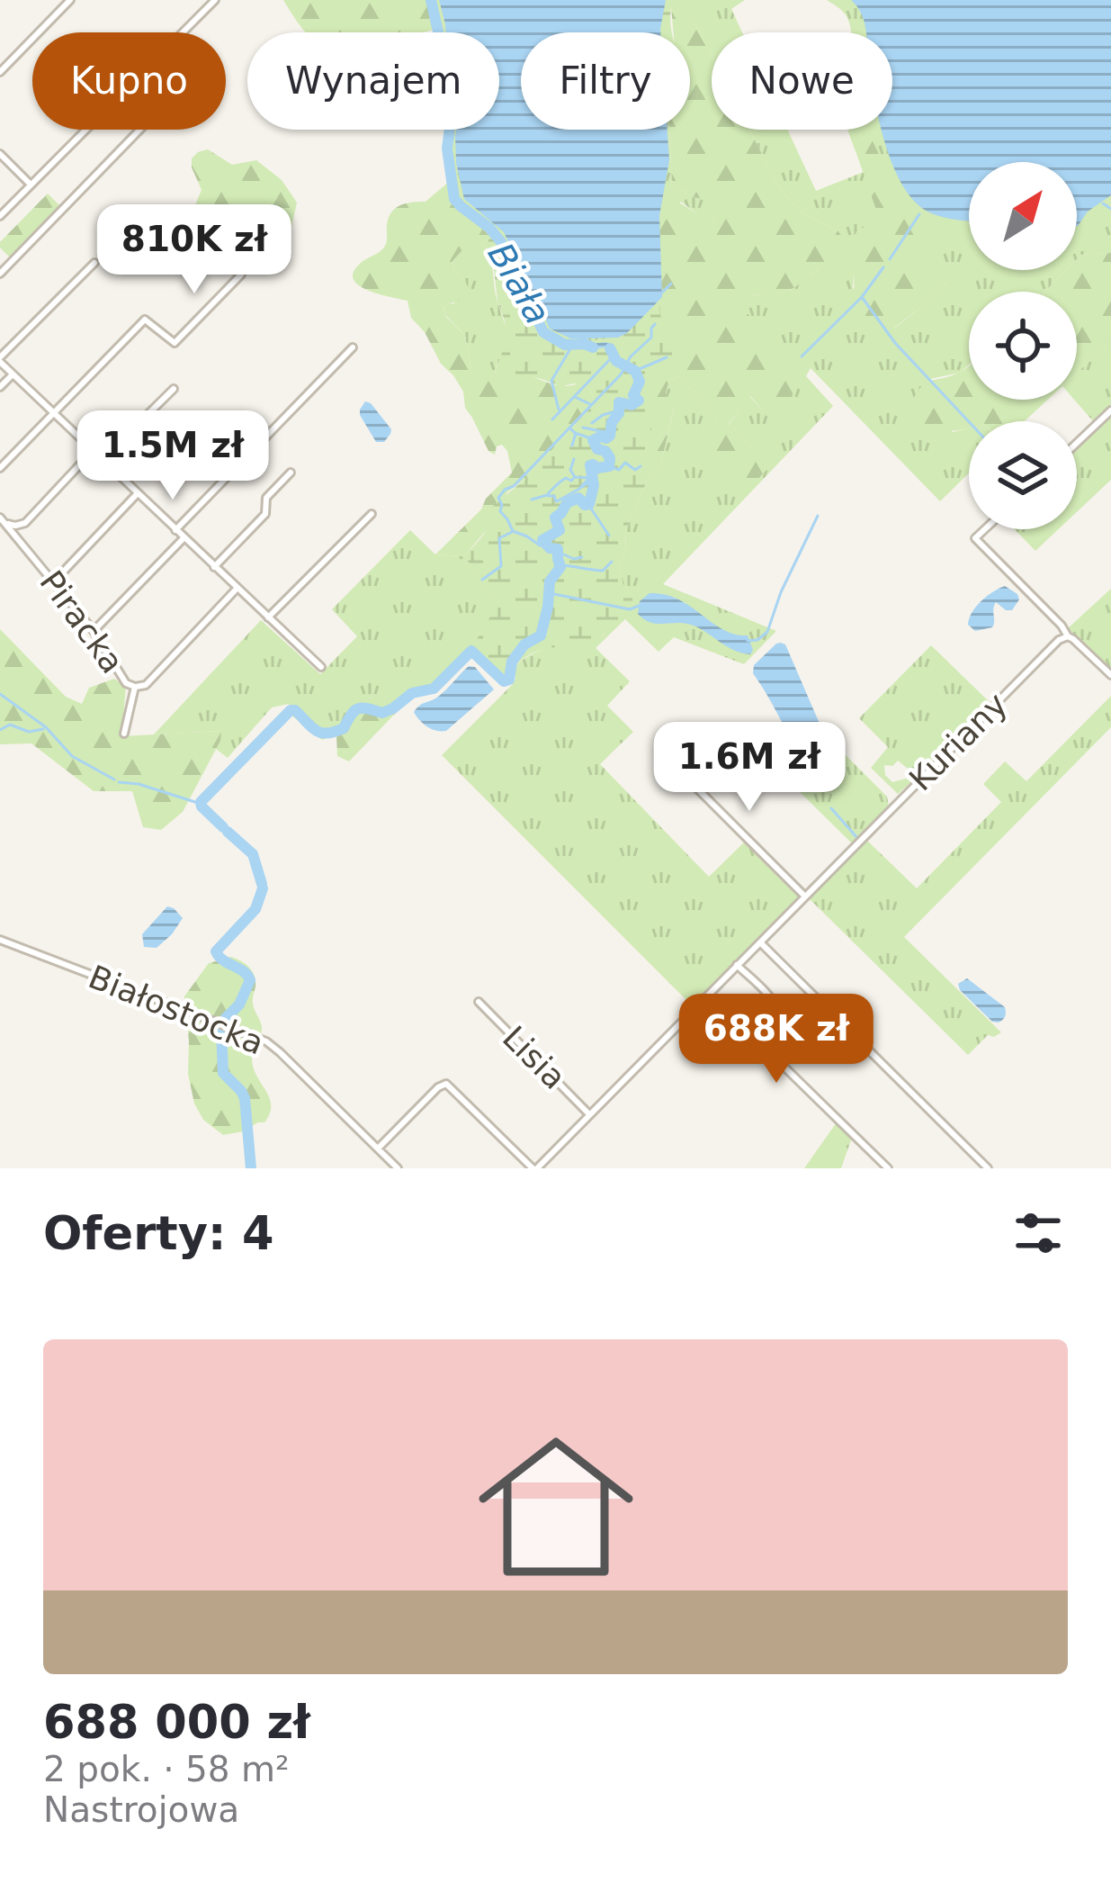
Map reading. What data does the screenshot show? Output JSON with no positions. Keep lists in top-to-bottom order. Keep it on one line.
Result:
{"streets":{"street":["Piracka","Kuriany","Białostocka","Lisia"]},"crossings":[["Kuriany","Lisia"]],"water":["Biała"],"north":"top right","page":{"chip":["Kupno","Wynajem","Filtry","Nowe"],"price":["810K zł","1.5M zł","1.6M zł","688K zł"],"heading":"Oferty: 4","list":[{"name":"688 000 zł","note":"2 pok. · 58 m² · Nastrojowa"}]}}
